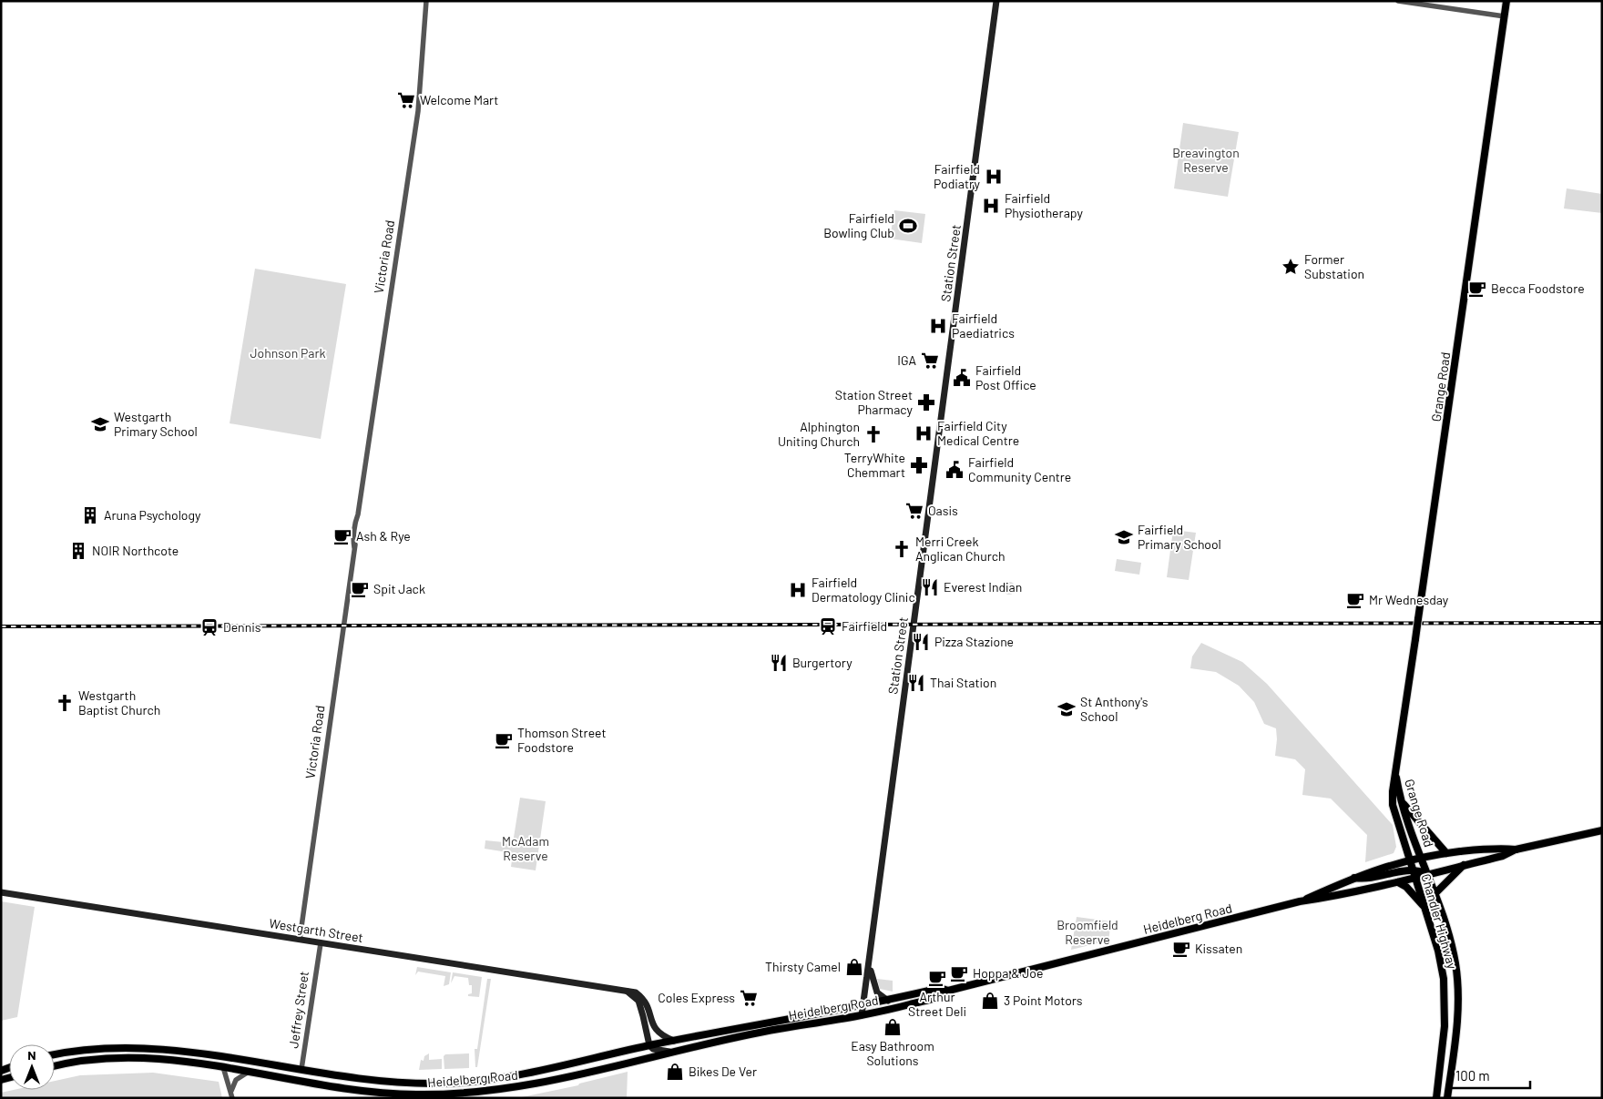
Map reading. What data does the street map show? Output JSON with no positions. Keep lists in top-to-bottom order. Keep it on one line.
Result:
{"streets":{"main road":["Station Street","Grange Road","Heidelberg Road","Chandler Highway","Westgarth Street","Jeffrey Street"],"street":["Victoria Road"]},"crossings":[["Victoria Road","Westgarth Street"],["Station Street","Heidelberg Road"],["Grange Road","Heidelberg Road"],["Grange Road","Chandler Highway"],["Heidelberg Road","Chandler Highway"],["Heidelberg Road","Westgarth Street"],["Heidelberg Road","Jeffrey Street"],["Westgarth Street","Jeffrey Street"]],"parks":["Breavington Reserve","Johnson Park","McAdam Reserve","Broomfield Reserve"],"places":{"supermarket":["Welcome Mart","IGA","Oasis","Coles Express"],"hospital":["Fairfield Podiatry","Fairfield Physiotherapy","Fairfield Paediatrics","Fairfield City Medical Centre","Fairfield Dermatology Clinic"],"sports":["Fairfield Bowling Club"],"place":["Former Substation"],"cafe":["Becca Foodstore","Ash & Rye","Spit Jack","Mr Wednesday","Thomson Street Foodstore","Kissaten","Hoppa & Joe","Arthur Street Deli"],"public building":["Fairfield Post Office","Fairfield Community Centre"],"pharmacy":["Station Street Pharmacy","TerryWhite Chemmart"],"school or university":["Westgarth Primary School","Fairfield Primary School","St Anthony's School"],"church":["Alphington Uniting Church","Merri Creek Anglican Church","Westgarth Baptist Church"],"building":["Aruna Psychology","NOIR Northcote"],"restaurant":["Everest Indian","Pizza Stazione","Burgertory","Thai Station"],"station":["Fairfield","Dennis"],"shop":["Thirsty Camel","3 Point Motors","Easy Bathroom Solutions","Bikes De Ver"]},"scale_bar":"100 m","north":"top"}
